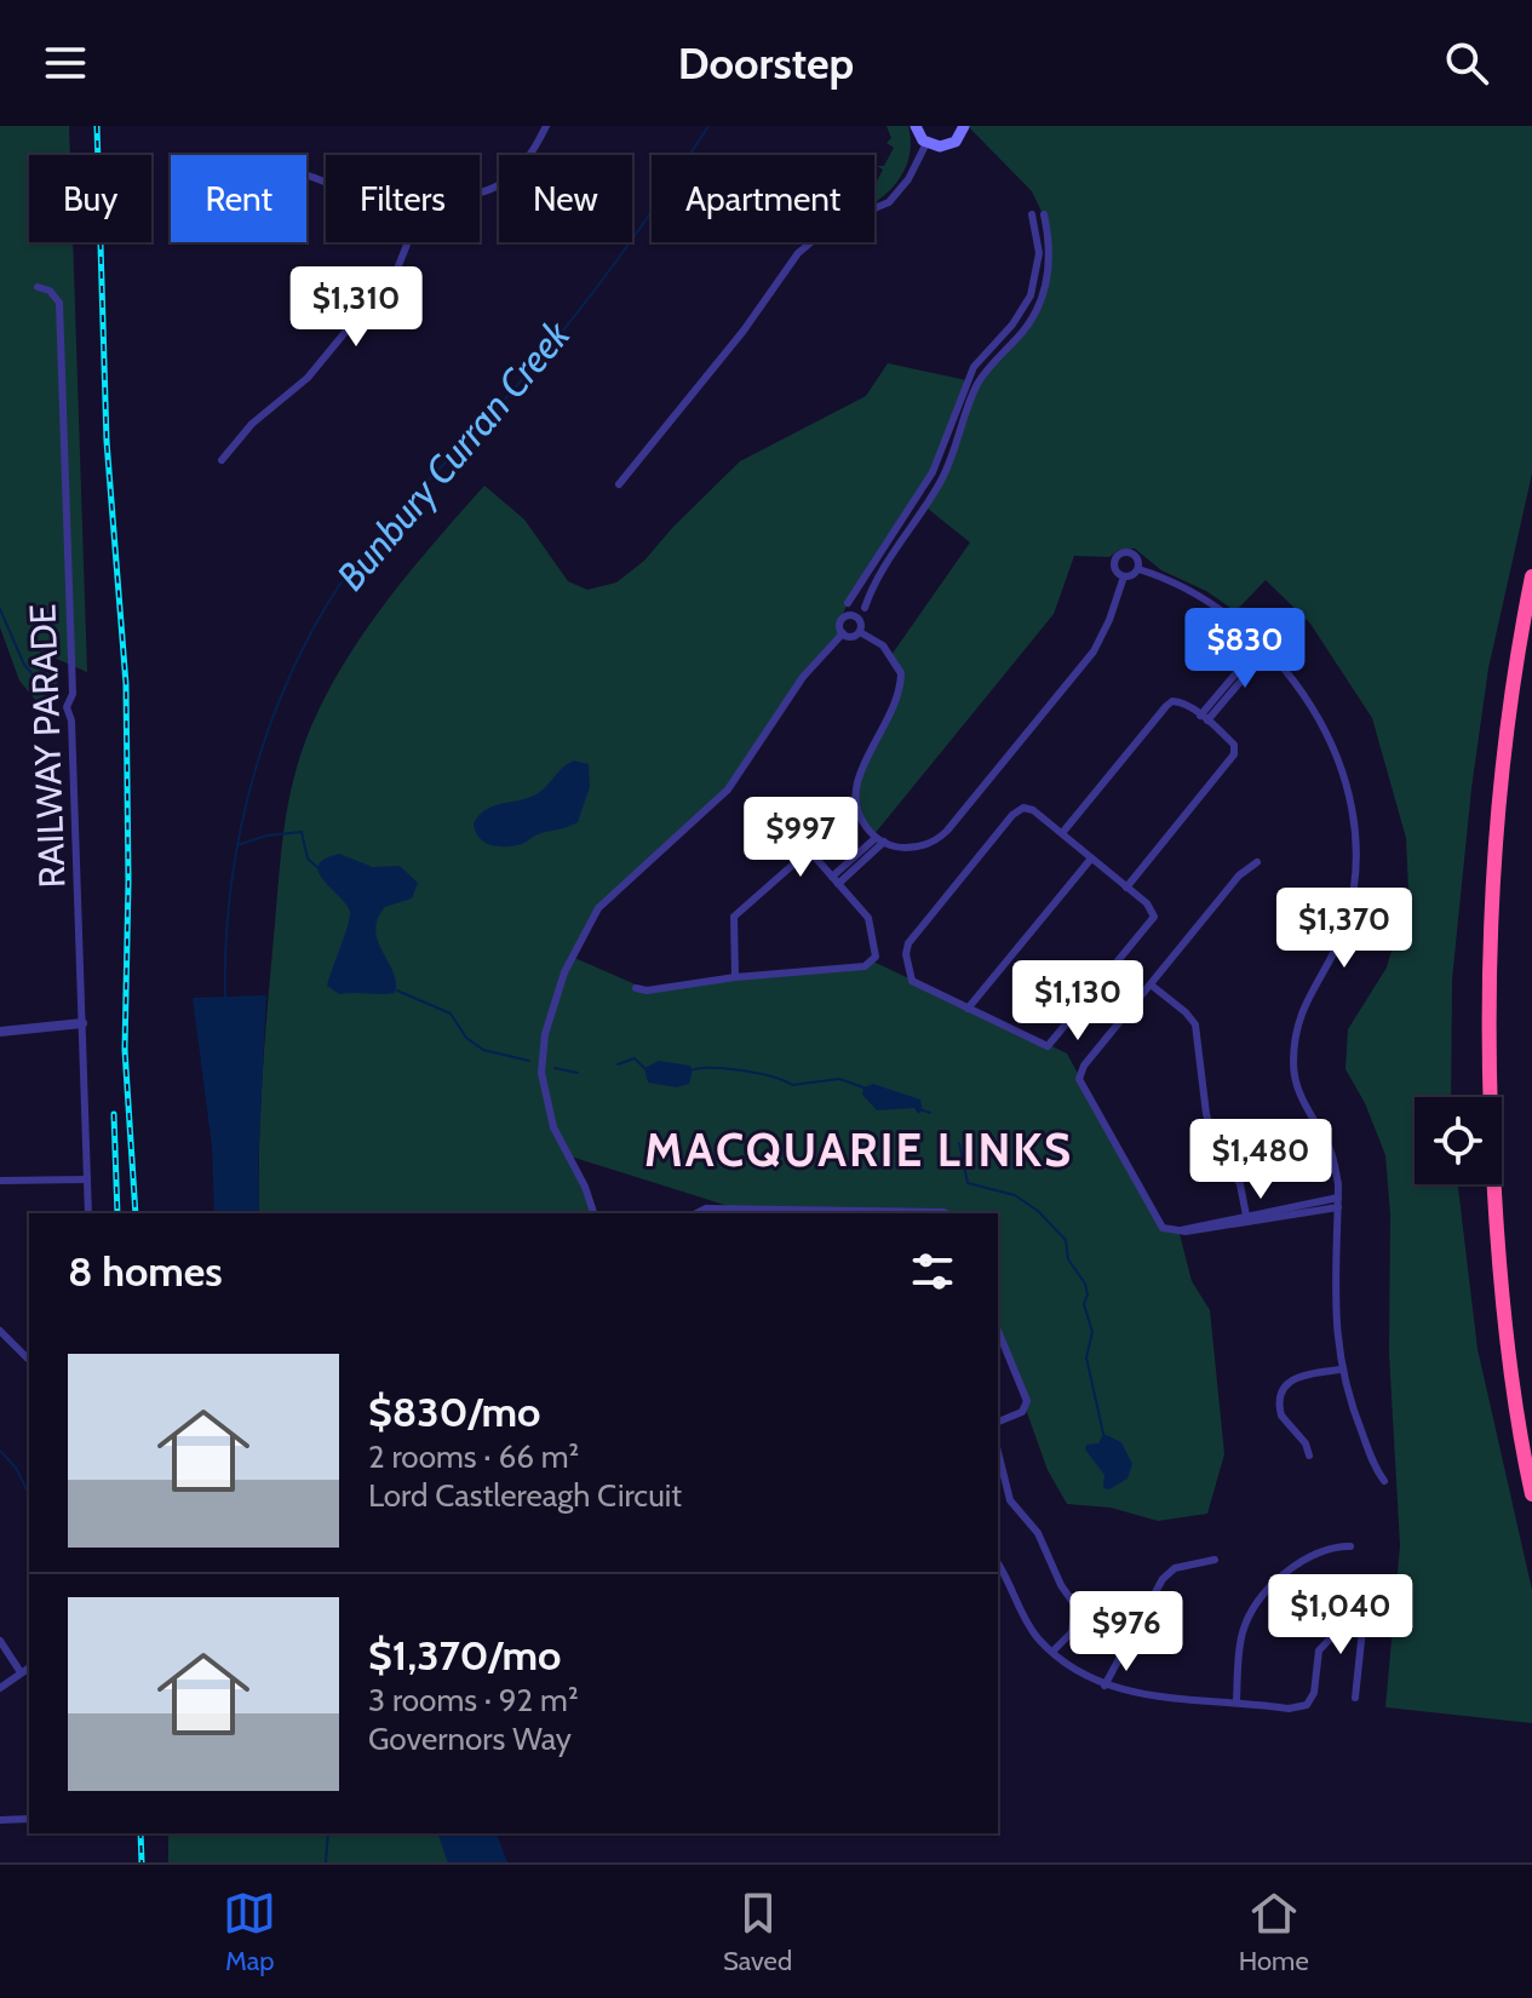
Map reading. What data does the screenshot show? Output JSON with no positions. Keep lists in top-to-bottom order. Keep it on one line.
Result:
{"streets":{"street":["RAILWAY PARADE"]},"districts":["MACQUARIE LINKS"],"water":["Bunbury Curran Creek"],"page":{"header":"Doorstep","chip":["Buy","Rent","Filters","New","Apartment"],"price":["$1,310","$830","$997","$1,370","$1,130","$1,480","$1,040","$976"],"heading":"8 homes","list":[{"name":"$830/mo","note":"2 rooms · 66 m² · Lord Castlereagh Circuit"},{"name":"$1,370/mo","note":"3 rooms · 92 m² · Governors Way"}],"tabs":["Map","Saved","Home"]}}
